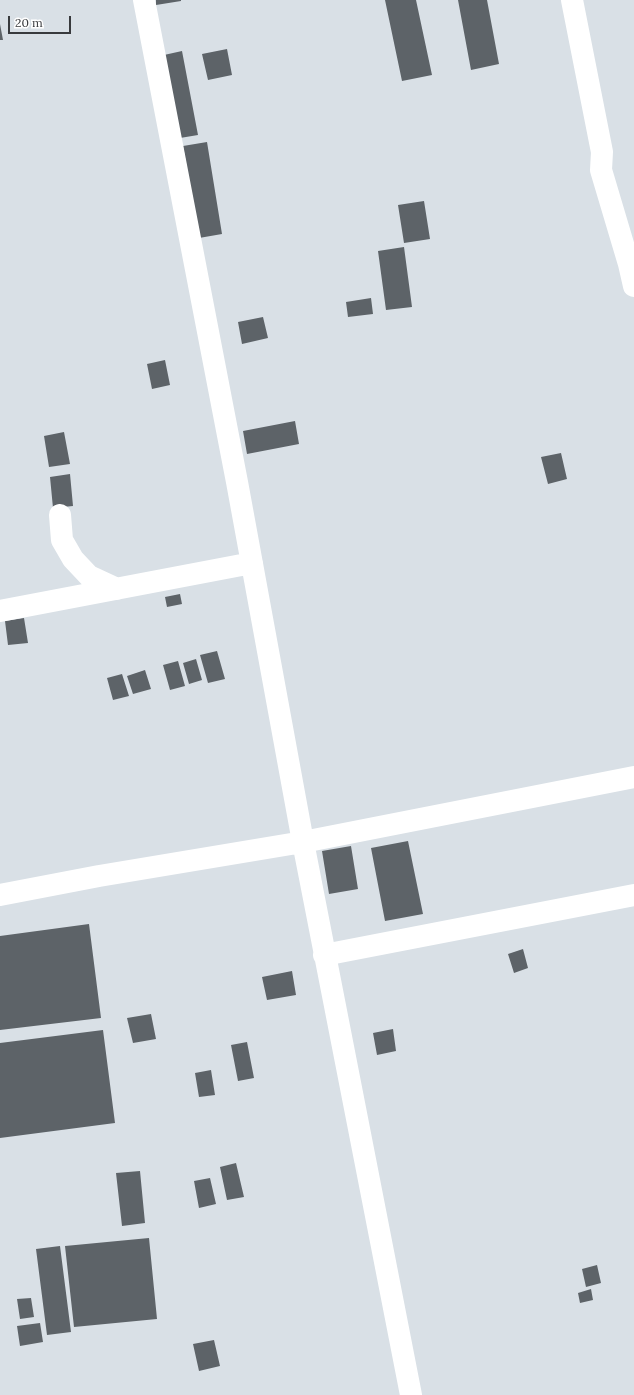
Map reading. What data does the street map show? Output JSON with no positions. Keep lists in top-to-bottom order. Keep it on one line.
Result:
{"scale_bar":"20 m"}
